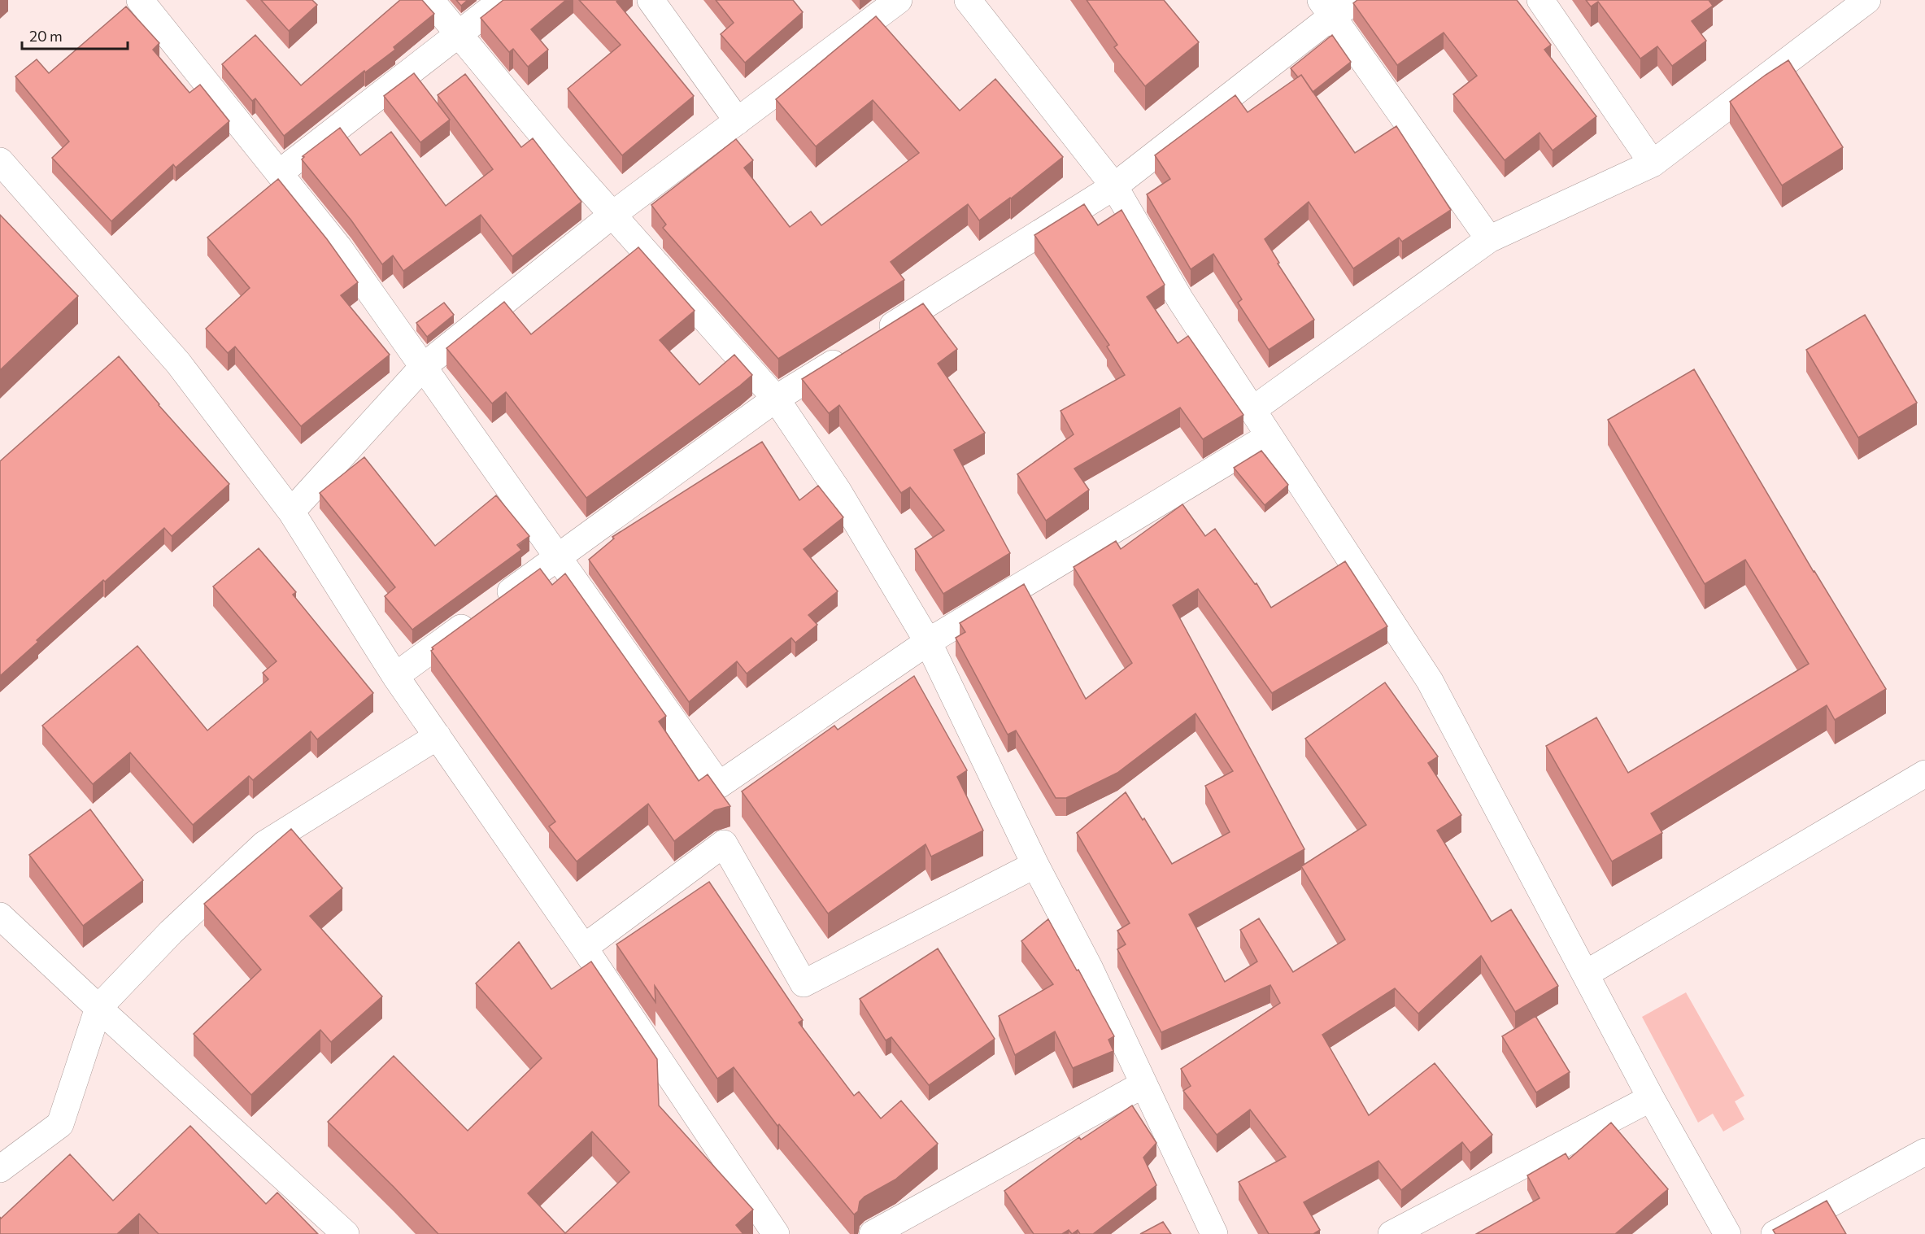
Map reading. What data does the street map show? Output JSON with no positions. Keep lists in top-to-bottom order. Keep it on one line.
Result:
{"scale_bar":"20 m"}
